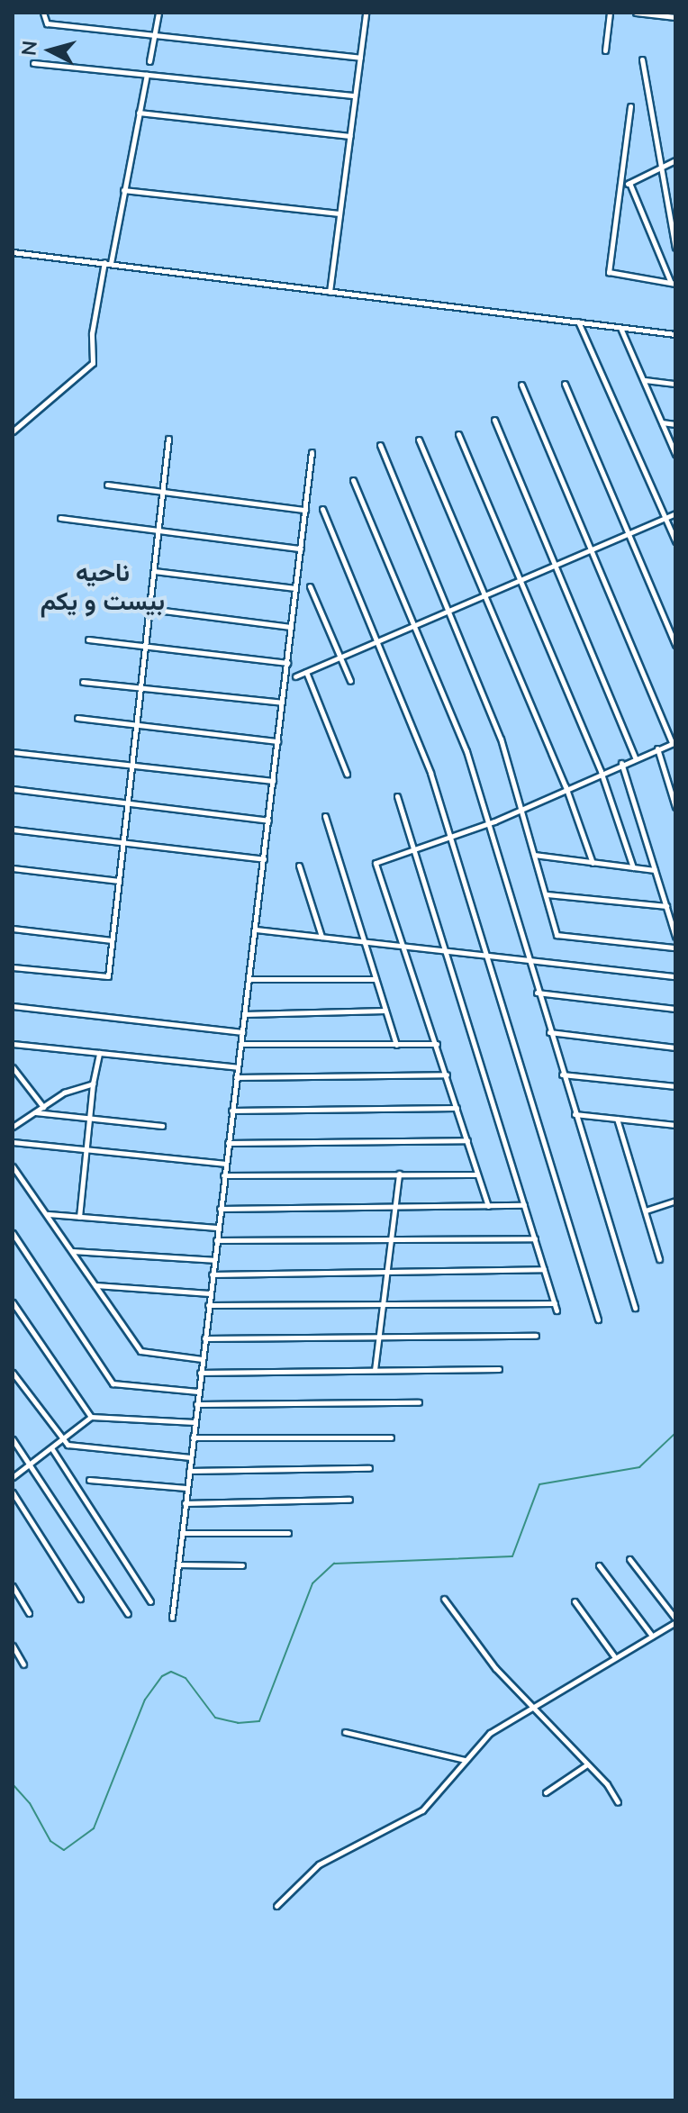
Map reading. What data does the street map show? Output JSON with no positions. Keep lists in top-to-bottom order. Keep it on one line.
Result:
{"districts":["ناحیه بیست و یکم"],"north":"left"}
